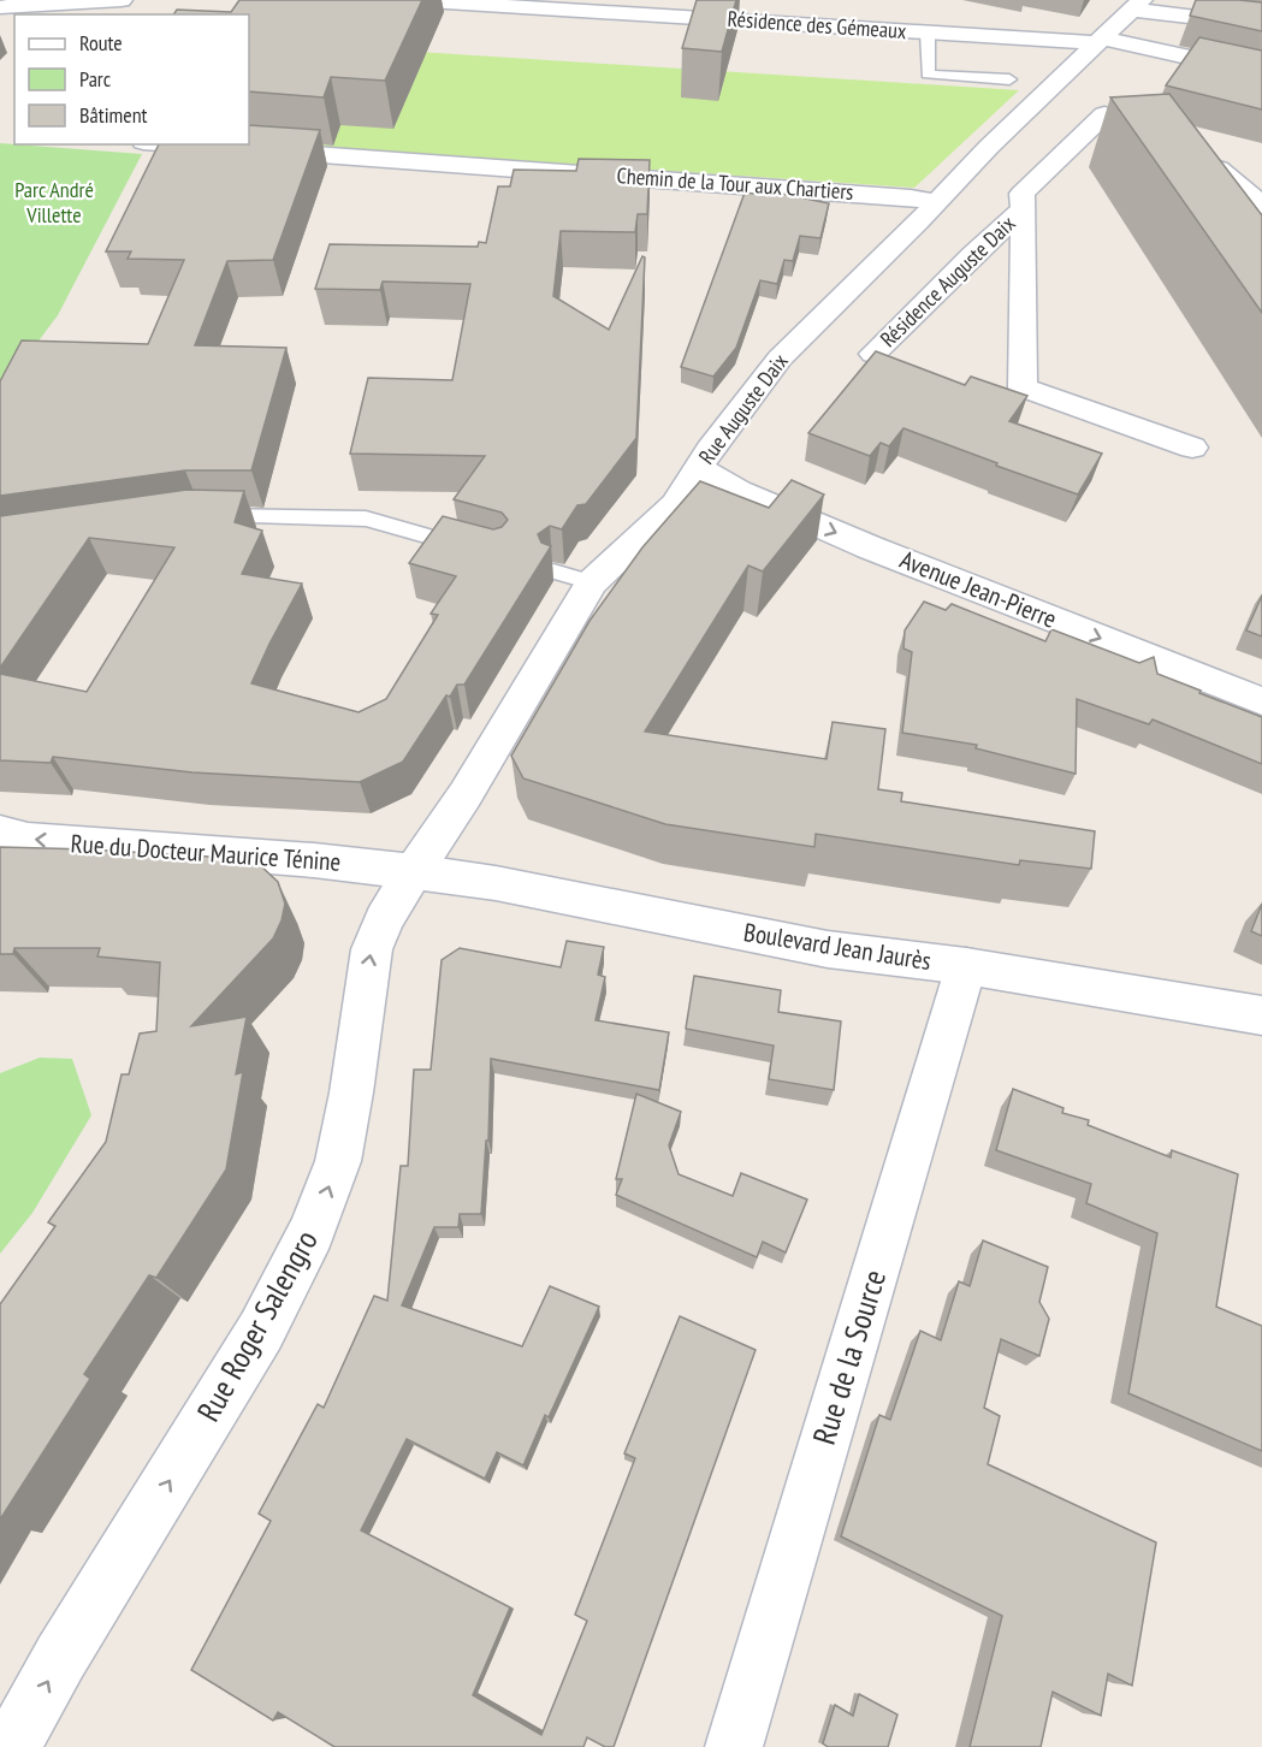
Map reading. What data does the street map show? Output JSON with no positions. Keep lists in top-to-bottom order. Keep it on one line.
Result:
{"streets":{"street":["Résidence des Gémeaux","Chemin de la Tour aux Chartiers","Résidence Auguste Daix","Rue Auguste Daix","Avenue Jean-Pierre","Rue du Docteur Maurice Ténine","Boulevard Jean Jaurès","Rue Roger Salengro","Rue de la Source"]},"crossings":[["Résidence des Gémeaux","Rue Auguste Daix"],["Chemin de la Tour aux Chartiers","Rue Auguste Daix"],["Résidence Auguste Daix","Rue Auguste Daix"],["Rue Auguste Daix","Avenue Jean-Pierre"],["Rue Auguste Daix","Rue du Docteur Maurice Ténine"],["Rue Auguste Daix","Boulevard Jean Jaurès"],["Rue Auguste Daix","Rue Roger Salengro"],["Rue du Docteur Maurice Ténine","Boulevard Jean Jaurès"],["Rue du Docteur Maurice Ténine","Rue Roger Salengro"],["Boulevard Jean Jaurès","Rue Roger Salengro"],["Boulevard Jean Jaurès","Rue de la Source"]],"one_way":["Avenue Jean-Pierre","Rue du Docteur Maurice Ténine","Rue Roger Salengro"],"parks":["Parc André Villette"],"legend":["Route","Parc","Bâtiment"]}
